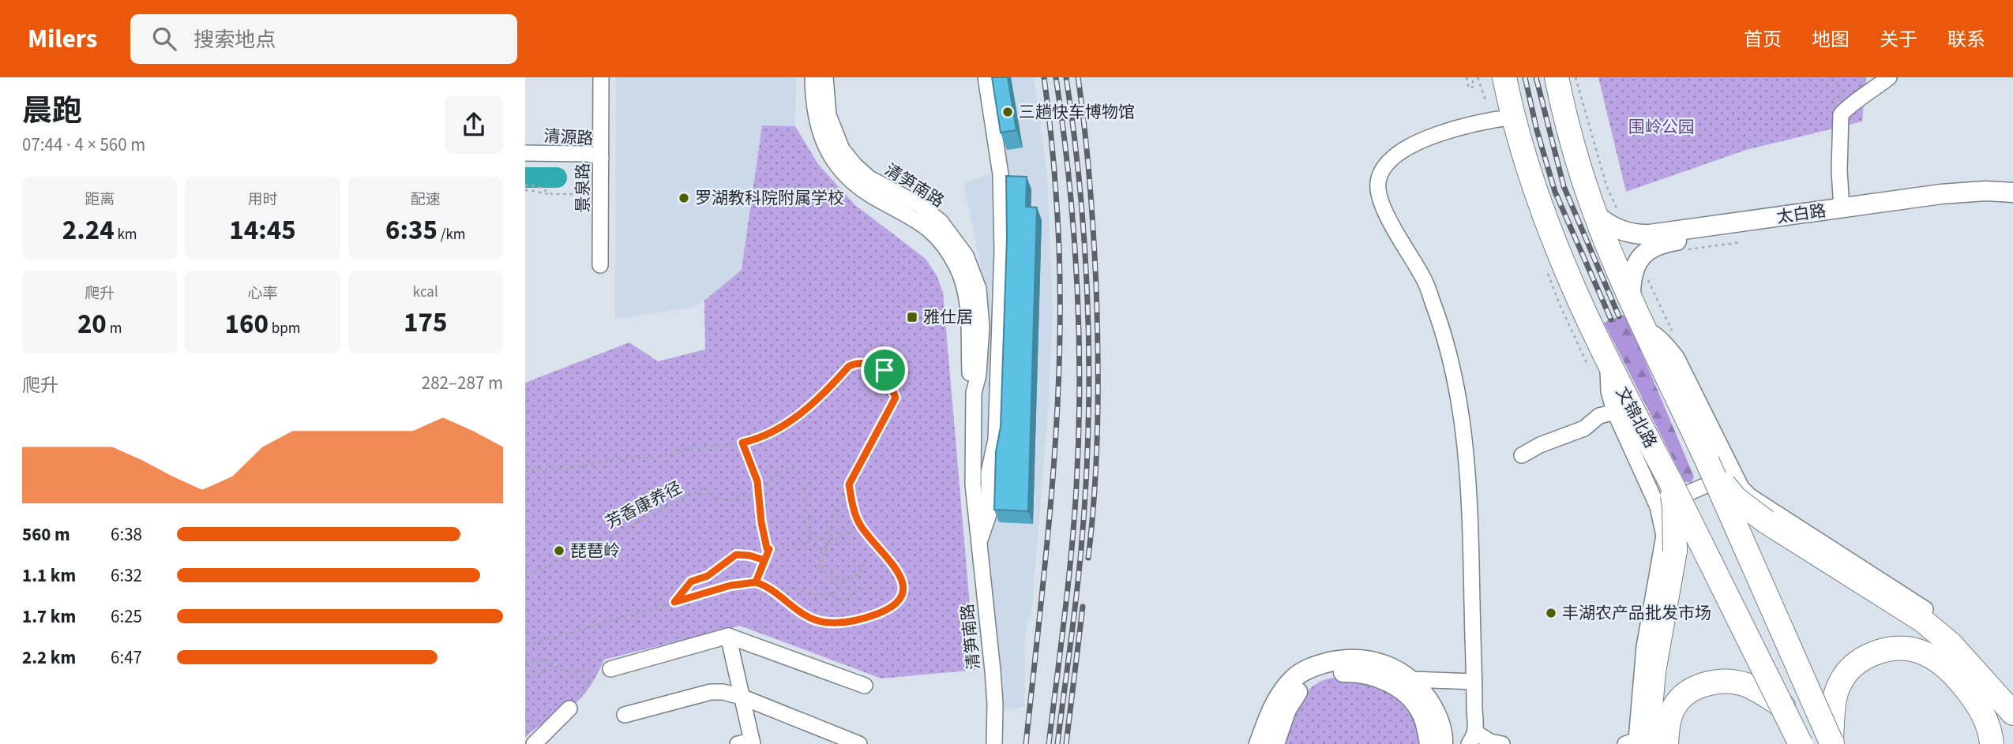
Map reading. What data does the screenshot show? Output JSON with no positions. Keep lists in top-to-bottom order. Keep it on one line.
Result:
{"streets":{"highway":["文锦北路"],"main road":["太白路"],"street":["清源路","清笋南路","景泉路"],"path":["芳香康养径"]},"crossings":[["清源路","景泉路"]],"parks":["围岭公园"],"places":{"other":["三趟快车博物馆","罗湖教科院附属学校","琵琶岭","丰湖农产品批发市场"],"transit":["雅仕居"]},"page":{"header":"Milers","search":"搜索地点","nav":["首页","地图","关于","联系"],"heading":["晨跑","07:44 · 4 × 560 m"],"stats":[["距离","2.24 km"],["用时","14:45"],["配速","6:35 /km"],["爬升","20 m"],["心率","160 bpm"],["kcal","175"]],"chart":["爬升","282–287 m"],"list":[{"name":"560 m","note":"6:38"},{"name":"1.1 km","note":"6:32"},{"name":"1.7 km","note":"6:25"},{"name":"2.2 km","note":"6:47"}]}}
